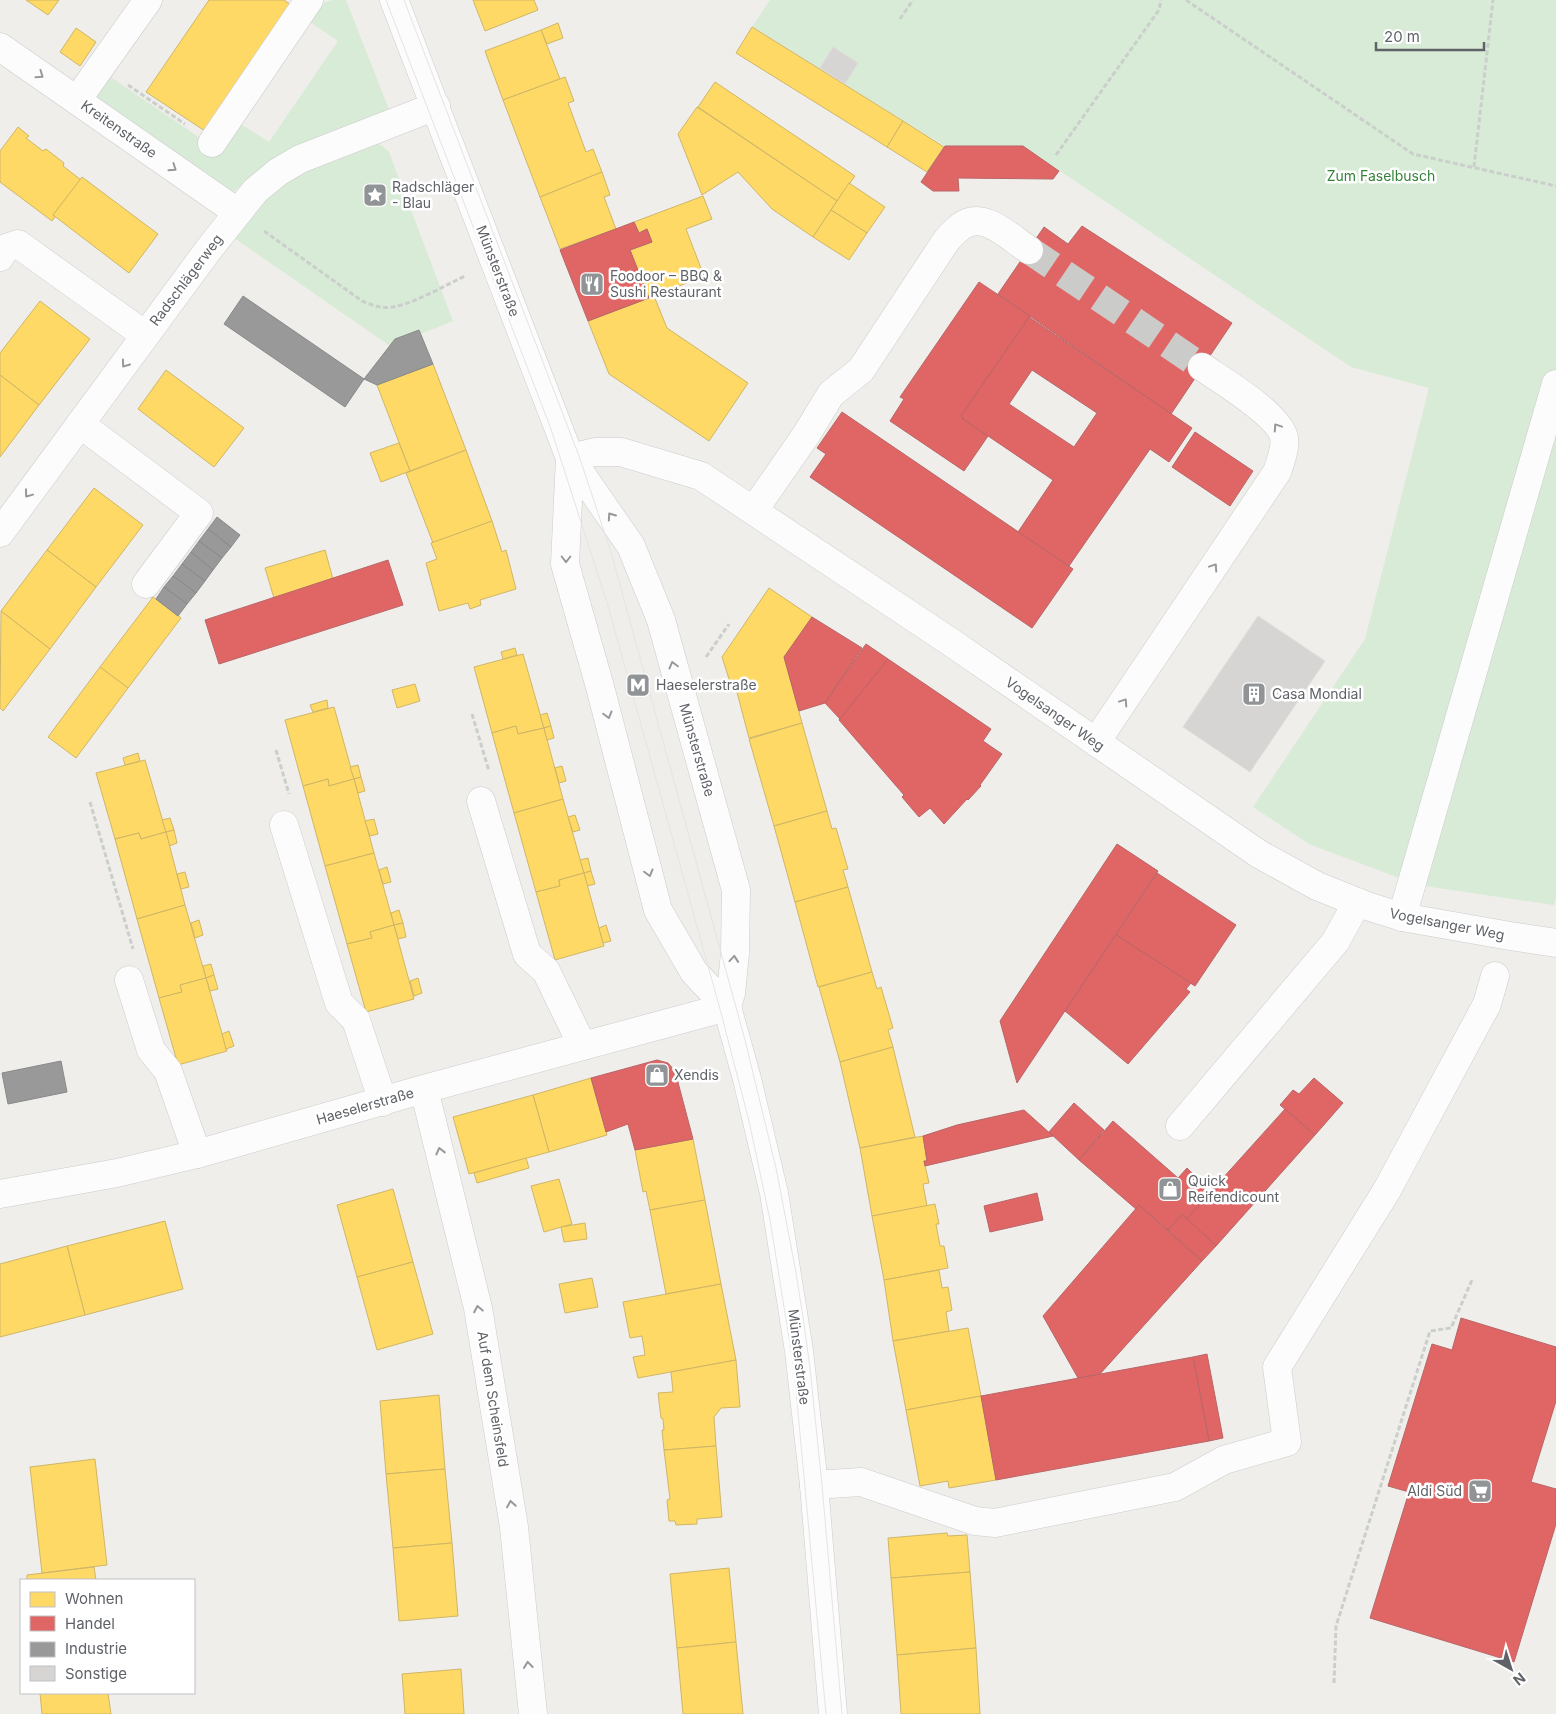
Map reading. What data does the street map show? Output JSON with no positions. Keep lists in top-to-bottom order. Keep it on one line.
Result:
{"streets":{"street":["Kreitenstraße","Münsterstraße","Radschlägerweg","Vogelsanger Weg","Haeselerstraße","Auf dem Scheinsfeld"]},"crossings":[["Kreitenstraße","Radschlägerweg"],["Münsterstraße","Radschlägerweg"],["Münsterstraße","Vogelsanger Weg"],["Münsterstraße","Haeselerstraße"],["Haeselerstraße","Auf dem Scheinsfeld"]],"one_way":["Radschlägerweg","Auf dem Scheinsfeld"],"parks":["Zum Faselbusch"],"places":{"place":["Radschläger - Blau"],"restaurant":["Foodoor – BBQ & Sushi Restaurant"],"metro station":["Haeselerstraße"],"building":["Casa Mondial"],"shop":["Xendis","Quick Reifendicount"],"supermarket":["Aldi Süd"]},"legend":["Wohnen","Handel","Industrie","Sonstige"],"scale_bar":"20 m","north":"bottom right"}
